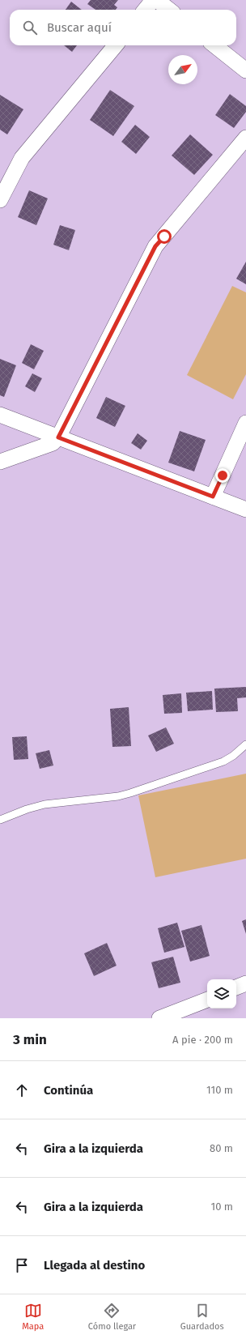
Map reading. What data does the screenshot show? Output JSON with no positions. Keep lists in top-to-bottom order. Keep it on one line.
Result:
{"north":"top right","page":{"search":"Buscar aquí","heading":["3 min","A pie · 200 m"],"list":[["Continúa","110 m"],["Gira a la izquierda","80 m"],["Gira a la izquierda","10 m"],"Llegada al destino"],"nav":["Mapa","Cómo llegar","Guardados"]}}
